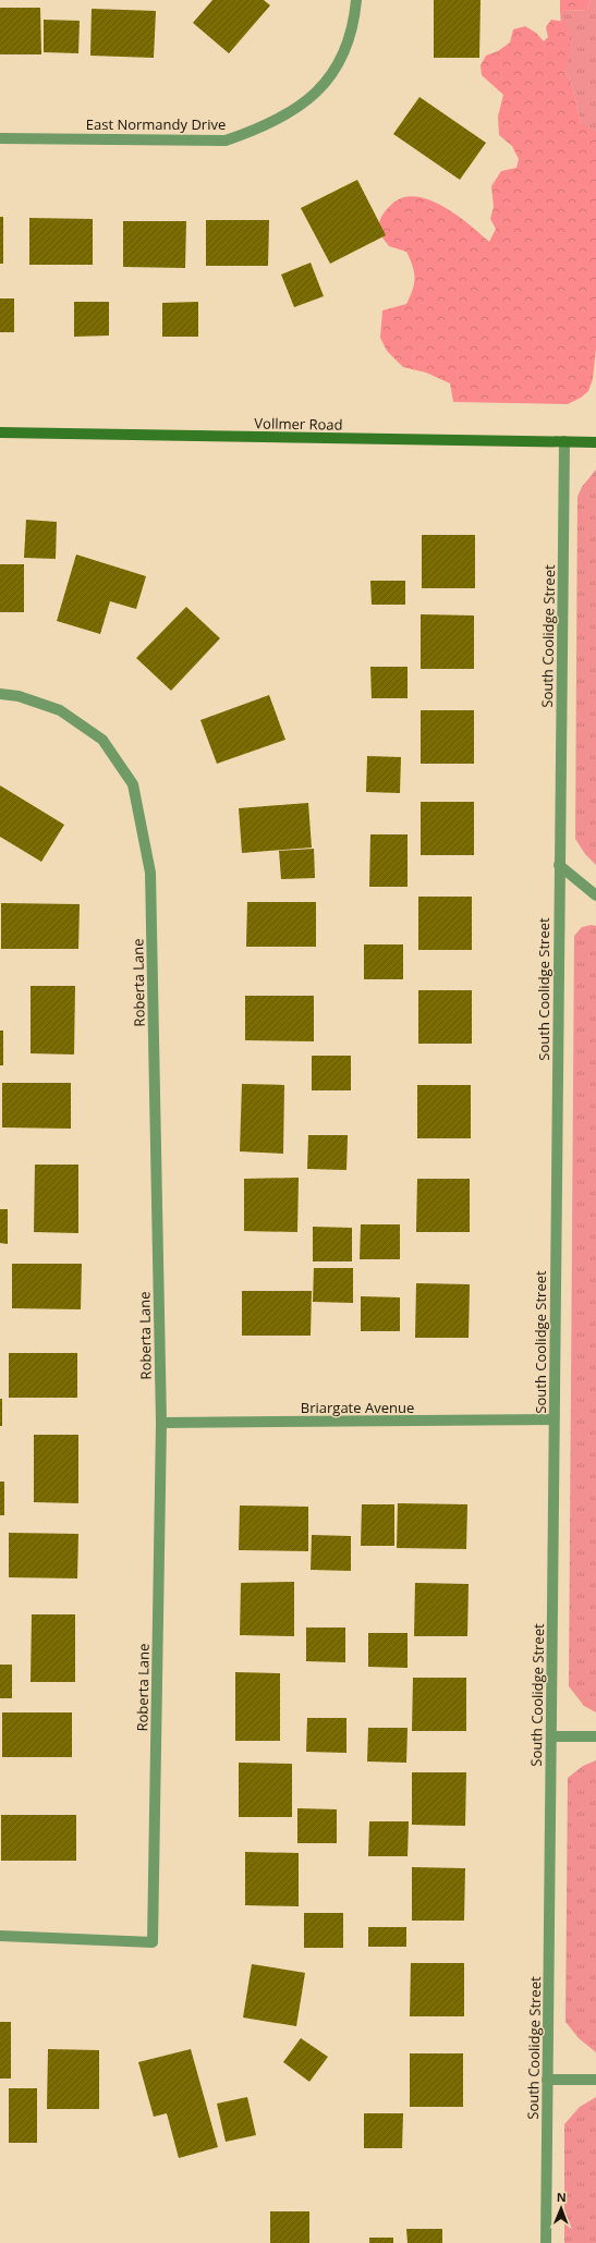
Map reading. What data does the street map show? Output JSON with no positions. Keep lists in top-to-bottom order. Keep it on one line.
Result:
{"streets":{"main road":["Vollmer Road"],"street":["East Normandy Drive","South Coolidge Street","Roberta Lane","Briargate Avenue"]},"crossings":[["Vollmer Road","South Coolidge Street"],["South Coolidge Street","Briargate Avenue"],["Roberta Lane","Briargate Avenue"]],"north":"top"}
